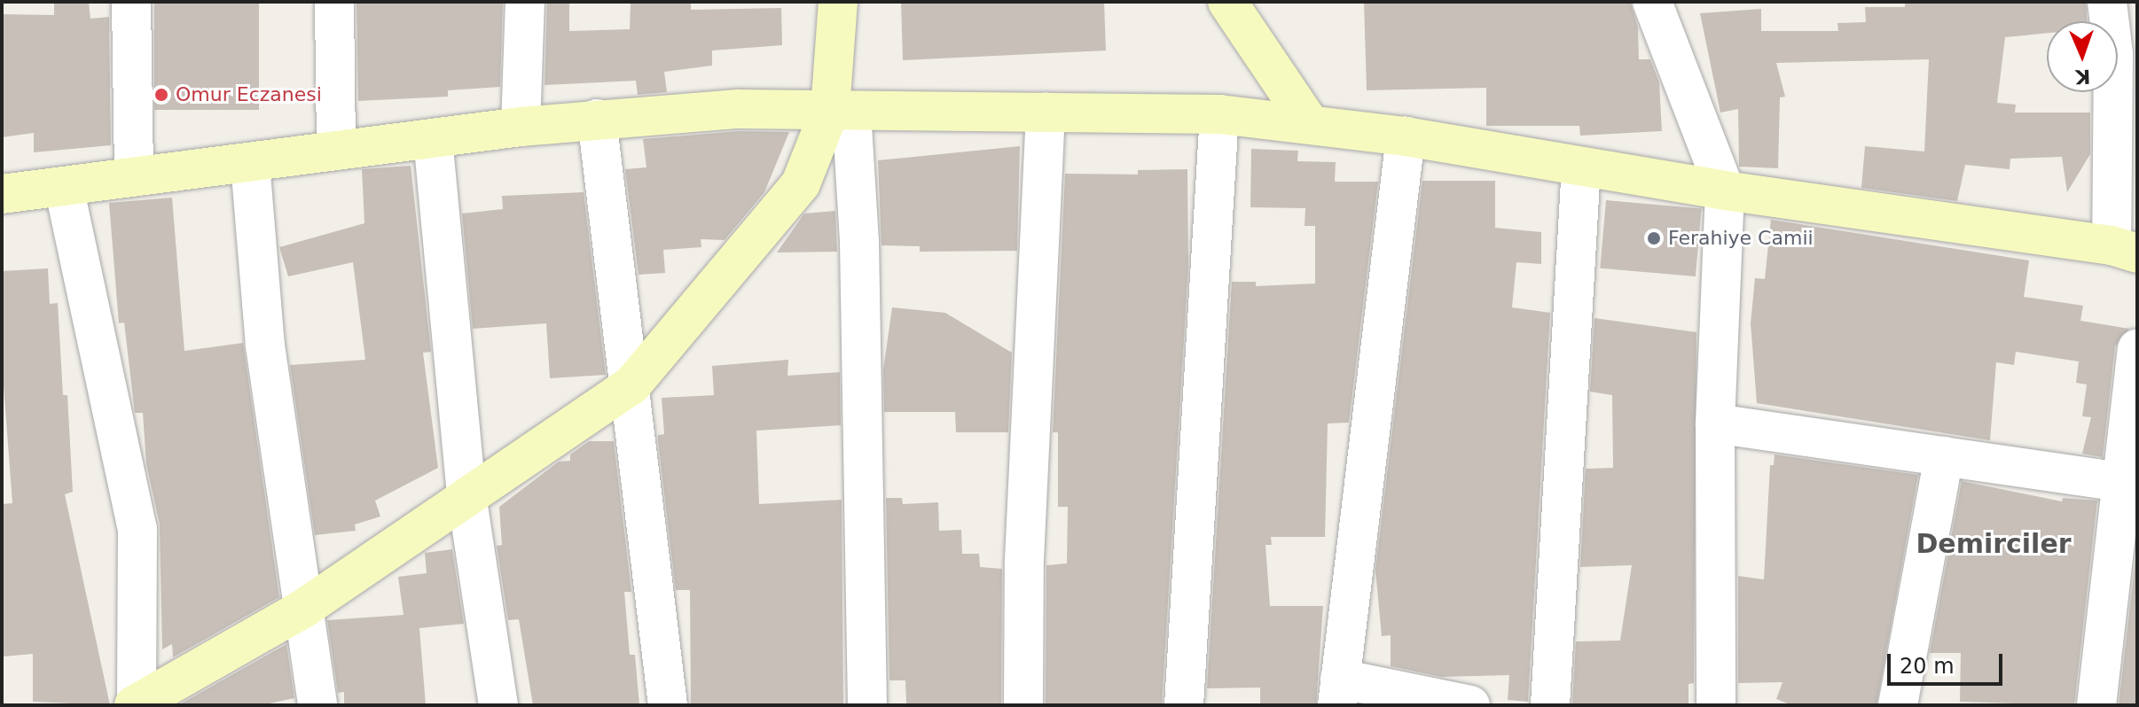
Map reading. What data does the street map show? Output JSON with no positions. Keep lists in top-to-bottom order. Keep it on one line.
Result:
{"districts":["Demirciler"],"places":["Omur Eczanesi","Ferahiye Camii"],"scale_bar":"20 m","north":"bottom"}
